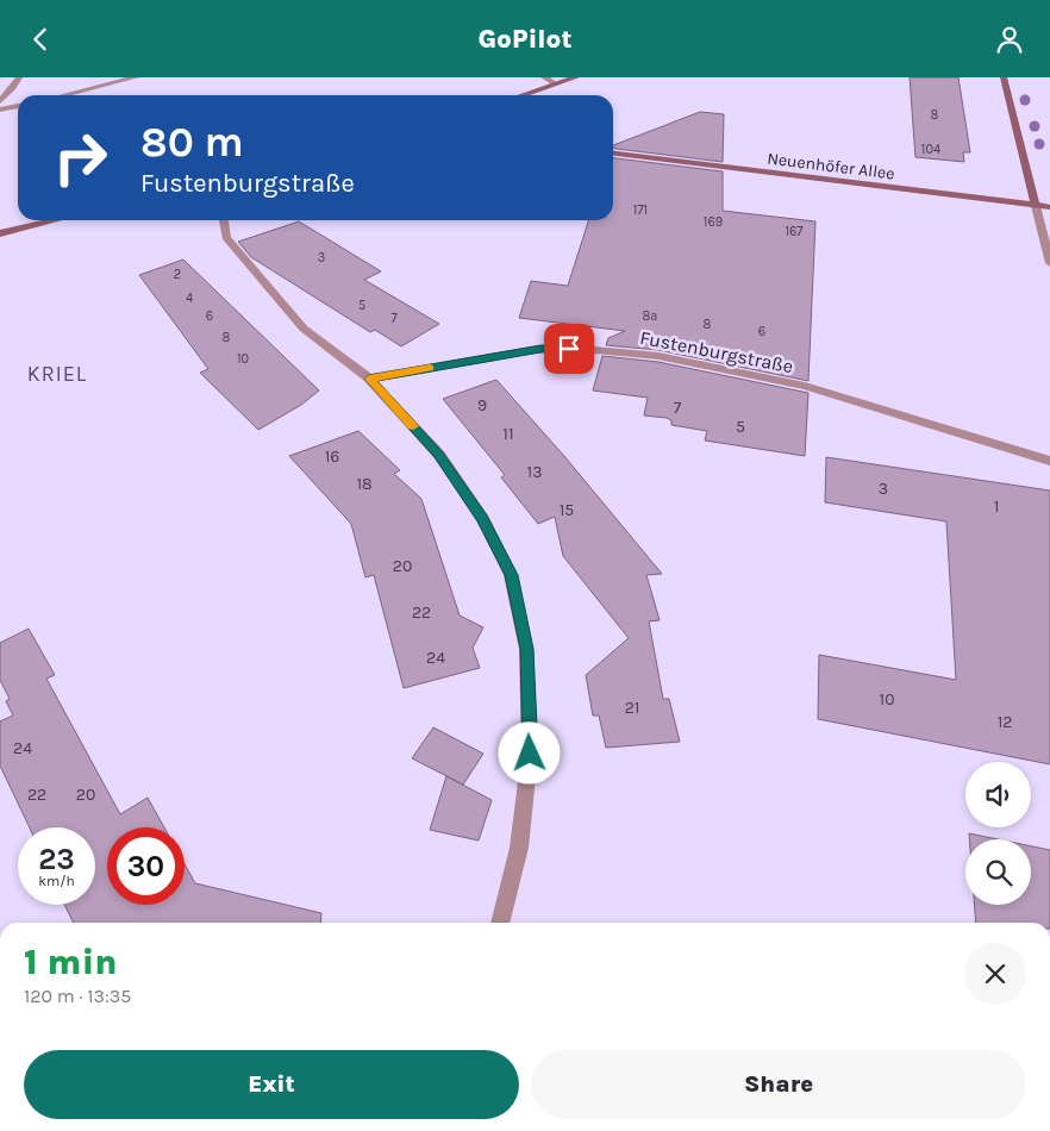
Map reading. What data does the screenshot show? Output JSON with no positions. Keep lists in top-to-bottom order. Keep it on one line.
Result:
{"streets":{"street":["Neuenhöfer Allee","Fustenburgstraße"]},"districts":["KRIEL"],"house_numbers":["8","104","171","169","167","3","2","4","5","6","8a","7","8","6","8","10","9","7","5","11","16","13","18","3","1","15","20","22","24","10","21","12","24","22","20"],"page":{"header":"GoPilot","turn":["80 m","Fustenburgstraße"],"speed":"23 km/h","limit":"30","heading":["1 min","120 m · 13:35"],"buttons":["Exit","Share"]}}
